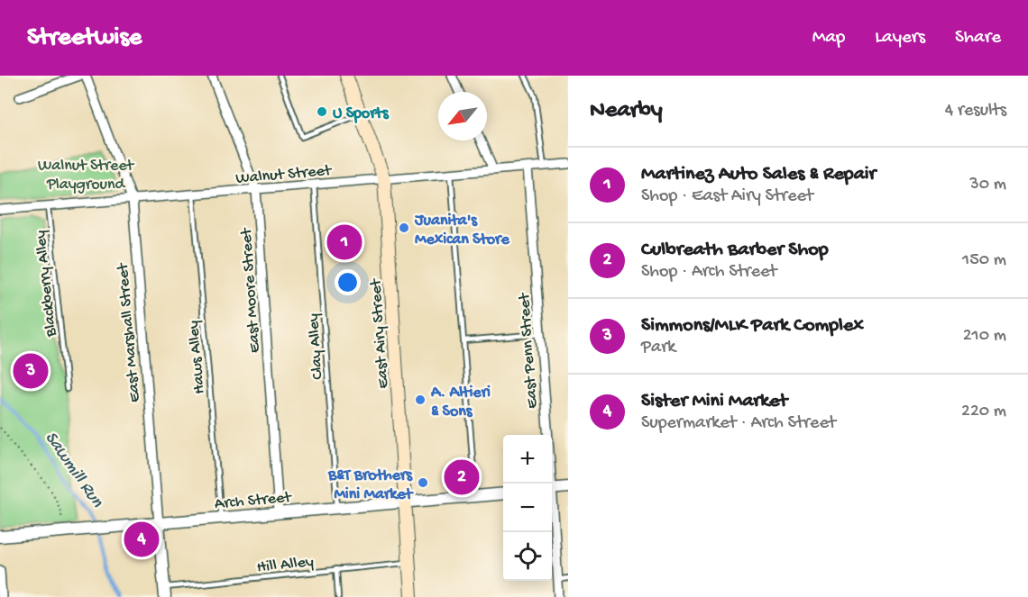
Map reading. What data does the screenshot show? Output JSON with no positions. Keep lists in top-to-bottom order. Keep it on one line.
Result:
{"streets":{"main road":["East Airy Street"],"street":["Walnut Street","East Moore Street","East Marshall Street","East Penn Street","Arch Street"],"lane":["Blackberry Alley","Clay Alley","Haws Alley","Hill Alley"]},"crossings":[["Walnut Street","Blackberry Alley"],["Walnut Street","East Moore Street"],["Walnut Street","East Marshall Street"],["Walnut Street","East Airy Street"],["Walnut Street","Clay Alley"],["Walnut Street","East Penn Street"],["Walnut Street","Haws Alley"],["East Moore Street","Arch Street"],["East Marshall Street","Arch Street"],["East Marshall Street","Hill Alley"],["East Airy Street","Arch Street"],["East Airy Street","Hill Alley"],["Clay Alley","Arch Street"],["Haws Alley","Arch Street"]],"water":["Sawmill Run"],"parks":["Walnut Street Playground"],"places":["U Sports","Juanita's Mexican Store","A. Altieri & Sons","B&T Brothers Mini Market"],"north":"bottom left","page":{"header":"Streetwise","nav":["Map","Layers","Share"],"heading":["Nearby","4 results"],"list":[{"mark":"1","name":"Martinez Auto Sales & Repair","note":"Shop · East Airy Street","value":"30 m"},{"mark":"2","name":"Culbreath Barber Shop","note":"Shop · Arch Street","value":"150 m"},{"mark":"3","name":"Simmons/MLK Park Complex","note":"Park","value":"210 m"},{"mark":"4","name":"Sister Mini Market","note":"Supermarket · Arch Street","value":"220 m"}],"pins":["1","3","2","4"],"map_buttons":["+","−"]}}
